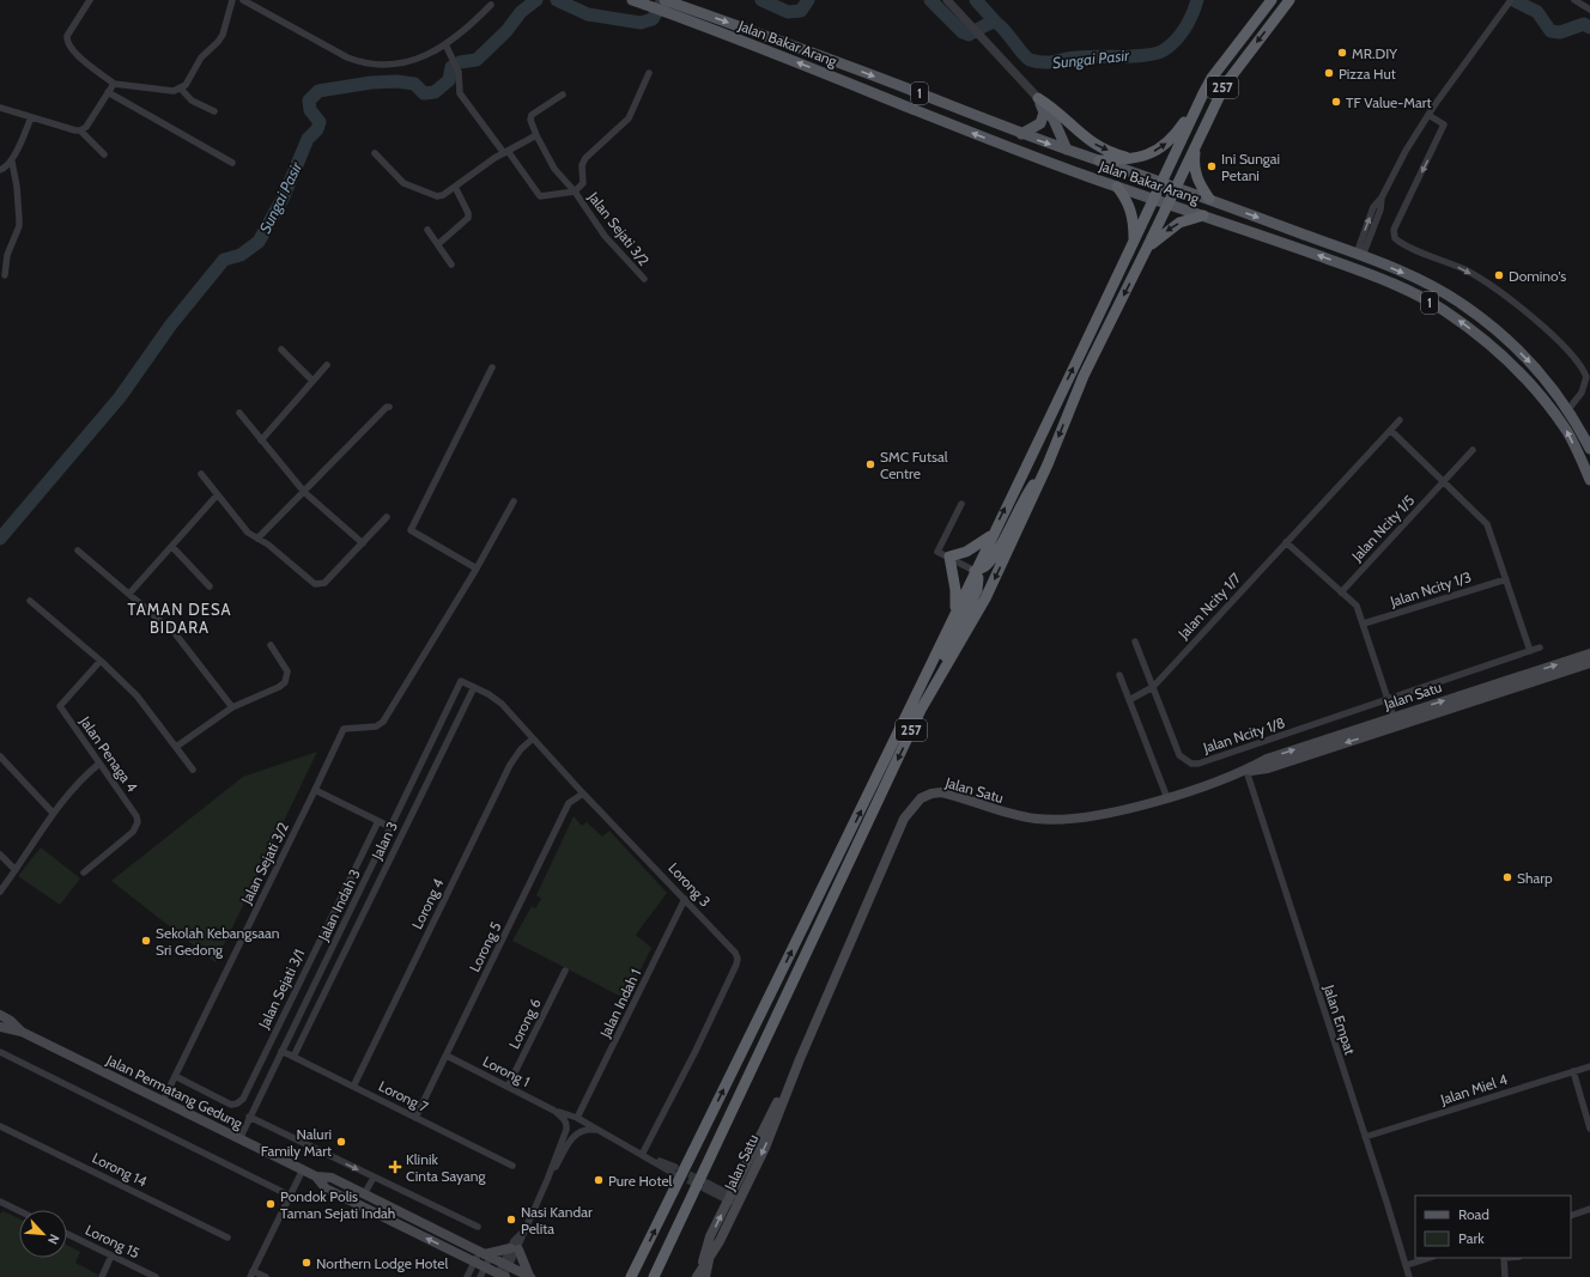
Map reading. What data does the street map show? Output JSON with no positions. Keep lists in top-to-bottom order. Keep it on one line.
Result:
{"streets":{"highway":["257"],"main road":["Jalan Bakar Arang","1","Jalan Satu","Jalan Permatang Gedung"],"street":["Jalan Sejati 3/2","Jalan Ncity 1/5","Jalan Ncity 1/3","Jalan Ncity 1/7","Jalan Ncity 1/8","Jalan Penaga 4","Jalan 3","Lorong 3","Lorong 4","Jalan Indah 3","Lorong 5","Jalan Sejati 3/1","Jalan Indah 1","Jalan Empat","Lorong 6","Lorong 1","Jalan Miel 4","Lorong 7","Lorong 14","Lorong 15"]},"crossings":[["Jalan Bakar Arang","257"],["Jalan Sejati 3/2","Jalan Sejati 3/1"],["Jalan Sejati 3/2","Jalan Permatang Gedung"],["Jalan Ncity 1/7","Jalan Ncity 1/8"],["Jalan Satu","Jalan Empat"],["Jalan 3","Lorong 3"],["Jalan 3","Lorong 7"],["Lorong 3","Lorong 4"],["Lorong 3","Jalan Indah 3"],["Lorong 3","Lorong 5"],["Lorong 3","Jalan Indah 1"],["Lorong 4","Lorong 7"],["Jalan Indah 3","Jalan Permatang Gedung"],["Jalan Indah 3","Lorong 7"],["Lorong 5","Lorong 1"],["Lorong 5","Lorong 7"],["Jalan Indah 1","Lorong 1"],["Jalan Empat","Jalan Miel 4"],["Lorong 6","Lorong 1"]],"districts":["TAMAN DESA BIDARA"],"water":["Sungai Pasir"],"places":{"other":["MR.DIY","Pizza Hut","TF Value-Mart","Ini Sungai Petani","Domino's","SMC Futsal Centre","Sharp","Sekolah Kebangsaan Sri Gedong","Naluri Family Mart","Pure Hotel","Pondok Polis Taman Sejati Indah","Nasi Kandar Pelita","Northern Lodge Hotel"],"health":["Klinik Cinta Sayang"]},"legend":["Road","Park"],"north":"bottom right"}
